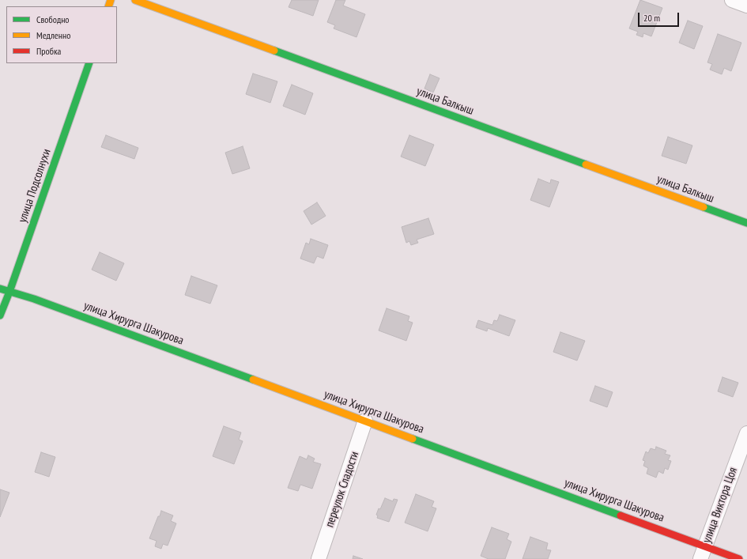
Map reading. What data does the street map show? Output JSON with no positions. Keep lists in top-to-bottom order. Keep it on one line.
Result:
{"streets":{"street":["улица Балкыш","улица Подсолнухи","улица Хирурга Шакурова","переулок Сладости","улица Виктора Цоя"]},"crossings":[["улица Подсолнухи","улица Хирурга Шакурова"],["улица Хирурга Шакурова","переулок Сладости"],["улица Хирурга Шакурова","улица Виктора Цоя"]],"legend":["Свободно","Медленно","Пробка"],"scale_bar":"20 m"}
